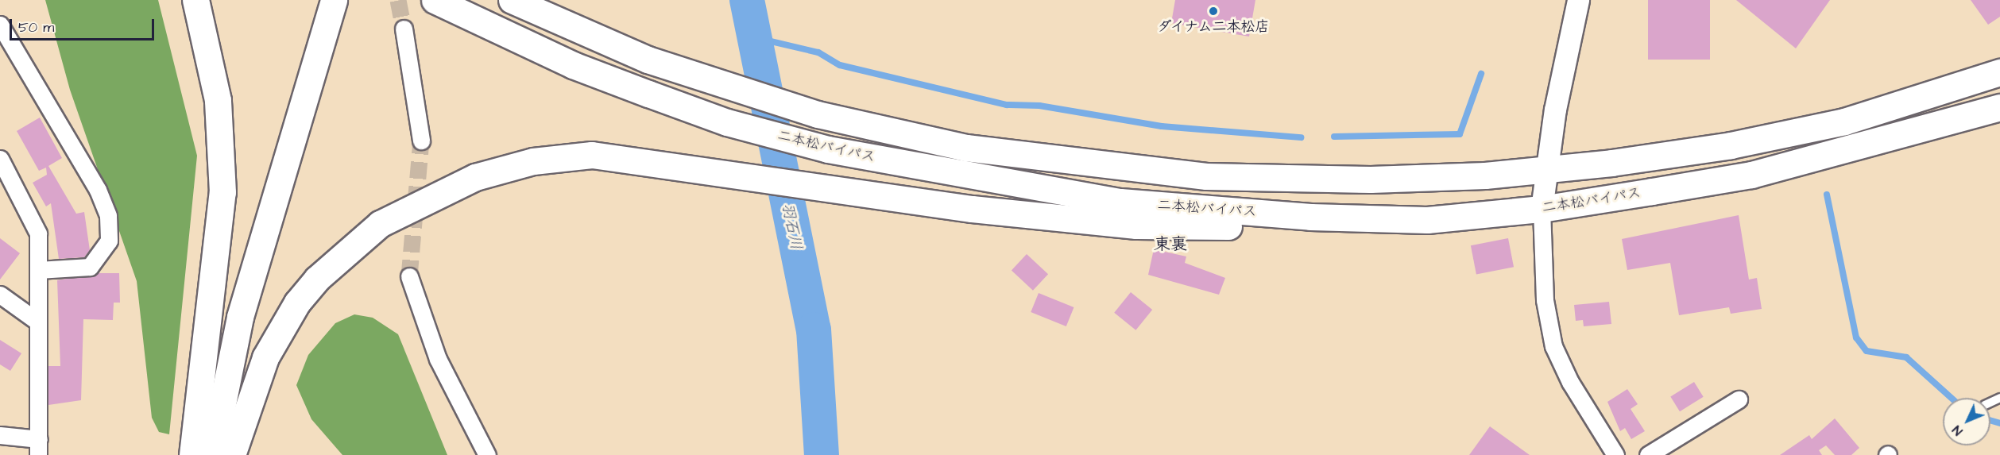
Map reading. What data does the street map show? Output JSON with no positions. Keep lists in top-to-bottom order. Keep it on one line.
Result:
{"streets":{"highway":["二本松バイパス"]},"districts":["東裏"],"water":["羽石川"],"places":["ダイナム二本松店"],"scale_bar":"50 m","north":"bottom left"}
